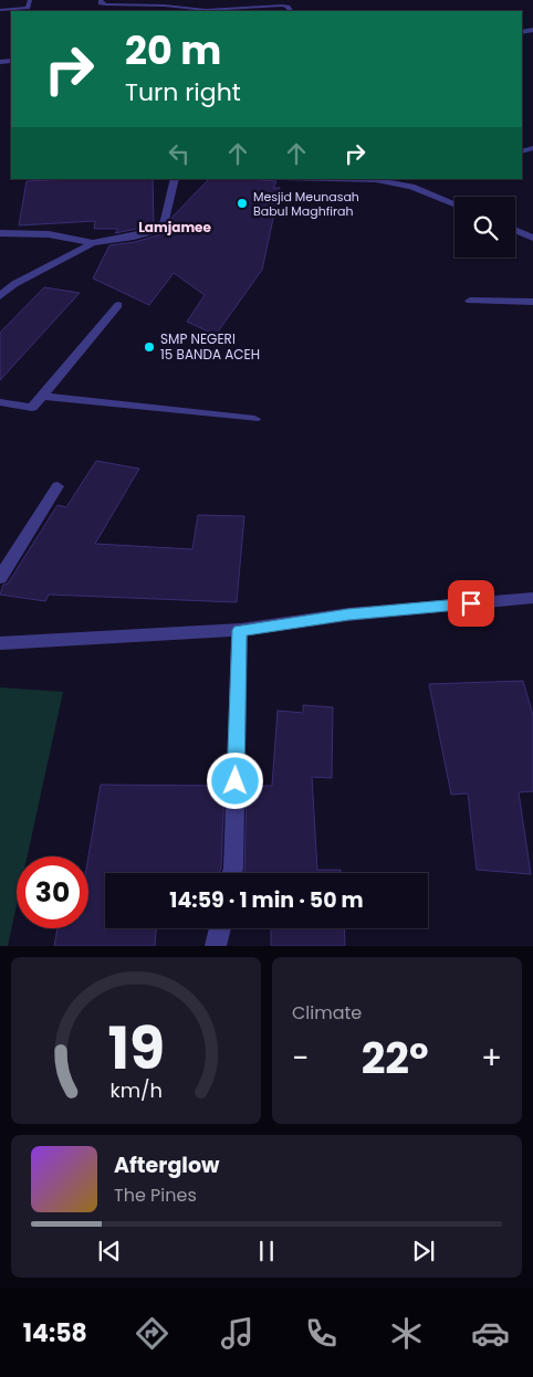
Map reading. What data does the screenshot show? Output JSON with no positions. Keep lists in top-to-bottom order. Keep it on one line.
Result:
{"districts":["Lamjamee"],"places":["Mesjid Meunasah Babul Maghfirah","SMP NEGERI 15 BANDA ACEH"],"page":{"turn":["20 m","Turn right"],"limit":"30","trip":"14:59 · 1 min · 50 m","tile":"Climate","heat":["−","22°","+"],"song":["Afterglow","The Pines"],"tabs":"14:58","gauge":["19","km/h"]}}
